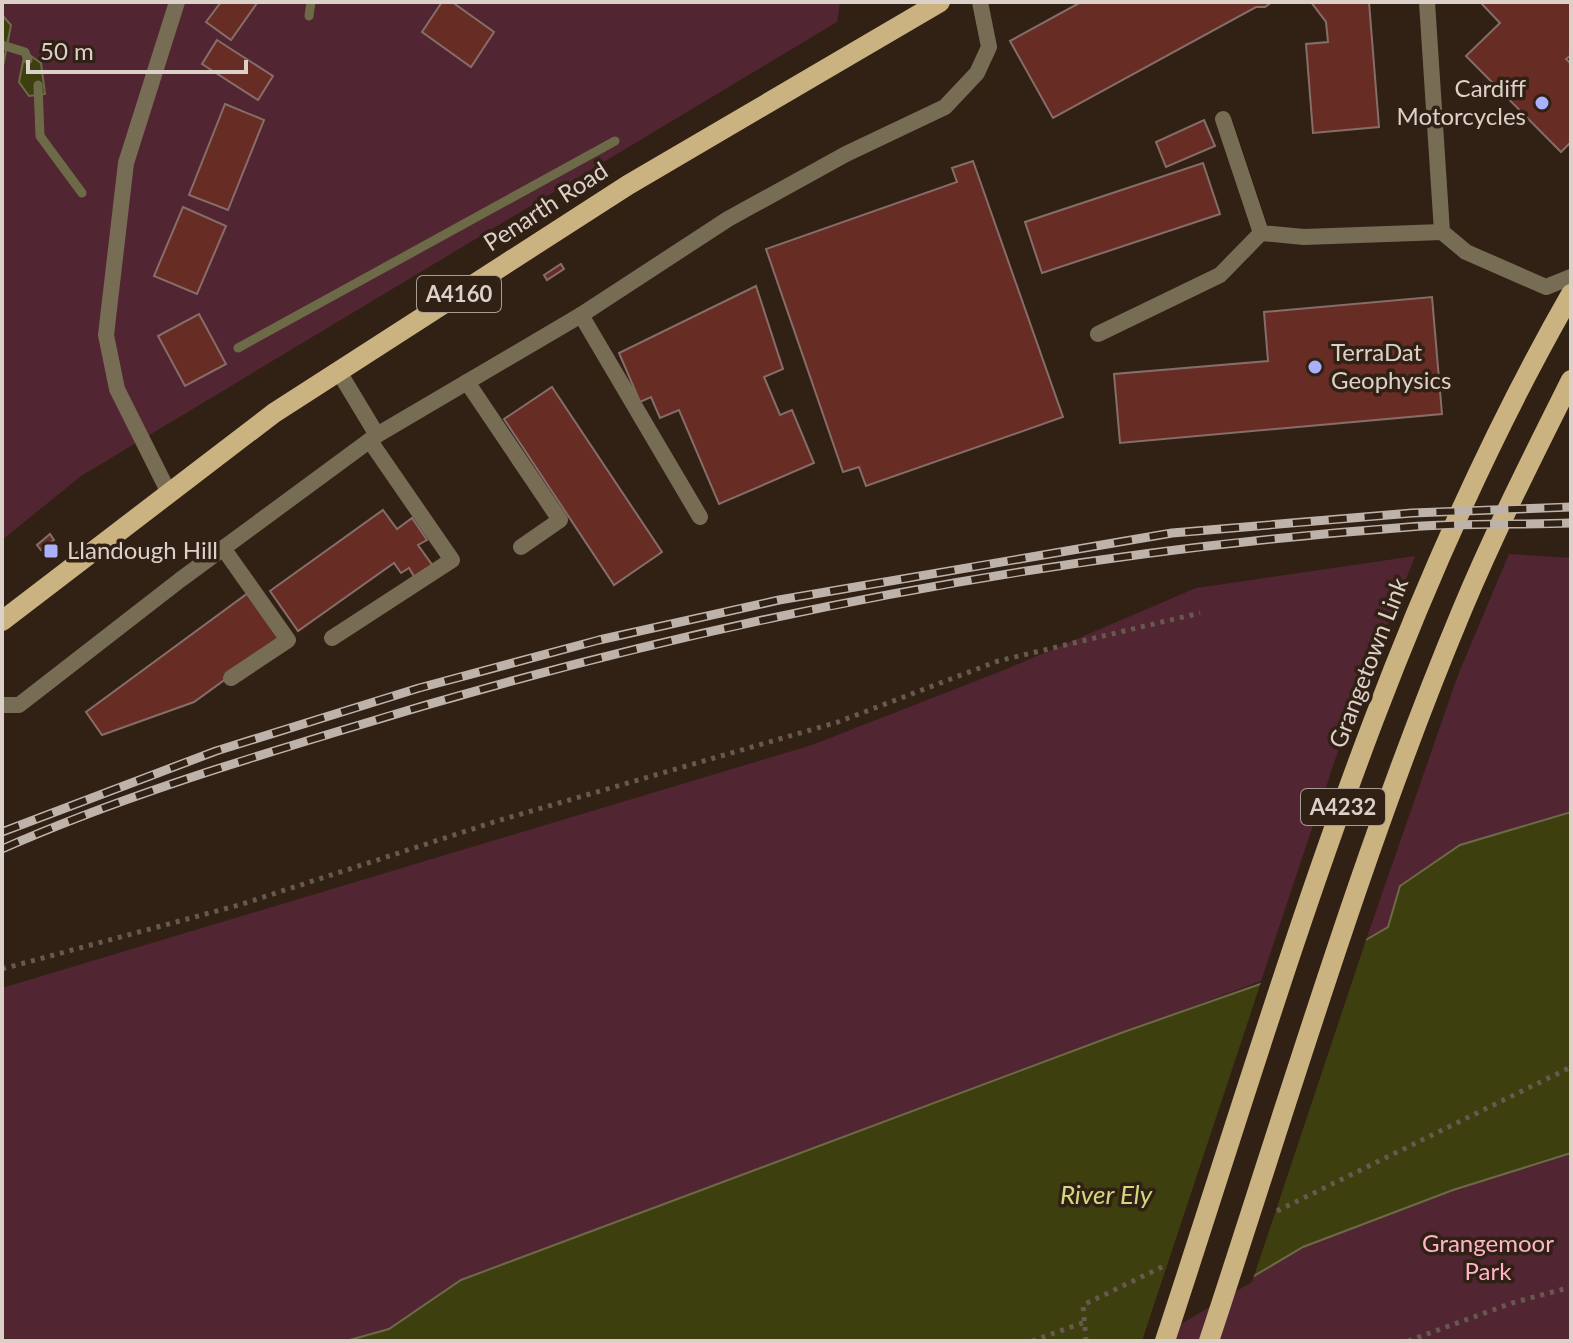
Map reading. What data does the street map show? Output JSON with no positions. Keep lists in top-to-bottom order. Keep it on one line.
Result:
{"streets":{"main road":["Penarth Road","A4160","Grangetown Link","A4232"]},"water":["River Ely"],"parks":["Grangemoor Park"],"places":{"other":["Cardiff Motorcycles","TerraDat Geophysics"],"transit":["Llandough Hill"]},"scale_bar":"50 m"}
